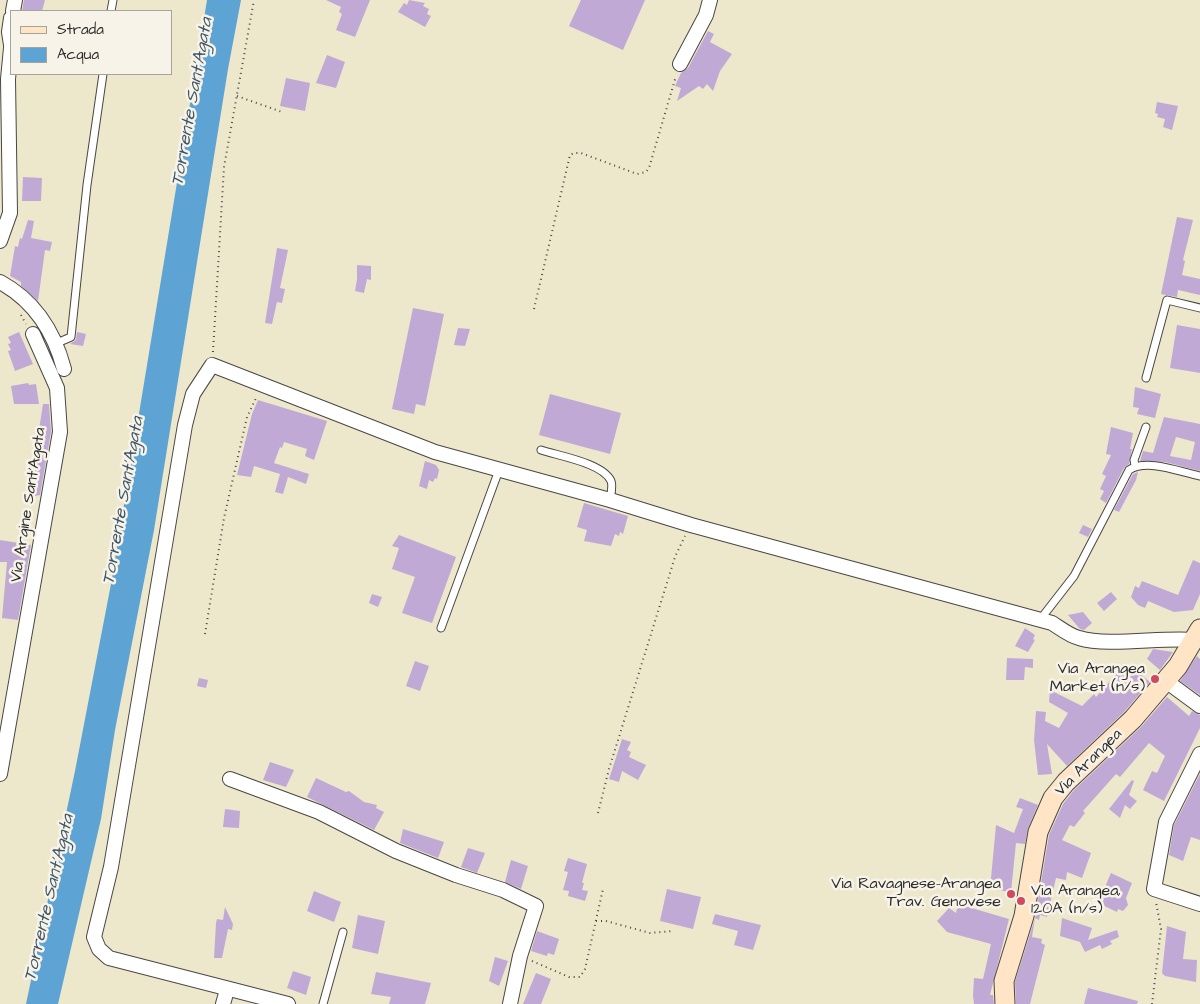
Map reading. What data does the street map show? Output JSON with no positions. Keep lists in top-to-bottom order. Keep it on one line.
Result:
{"streets":{"street":["Via Argine Sant'Agata","Via Arangea"]},"water":["Torrente Sant'Agata"],"places":["Via Arangea Market (n/s)","Via Ravagnese-Arangea Trav. Genovese","Via Arangea, 120A (n/s)"],"legend":["Strada","Acqua"]}
